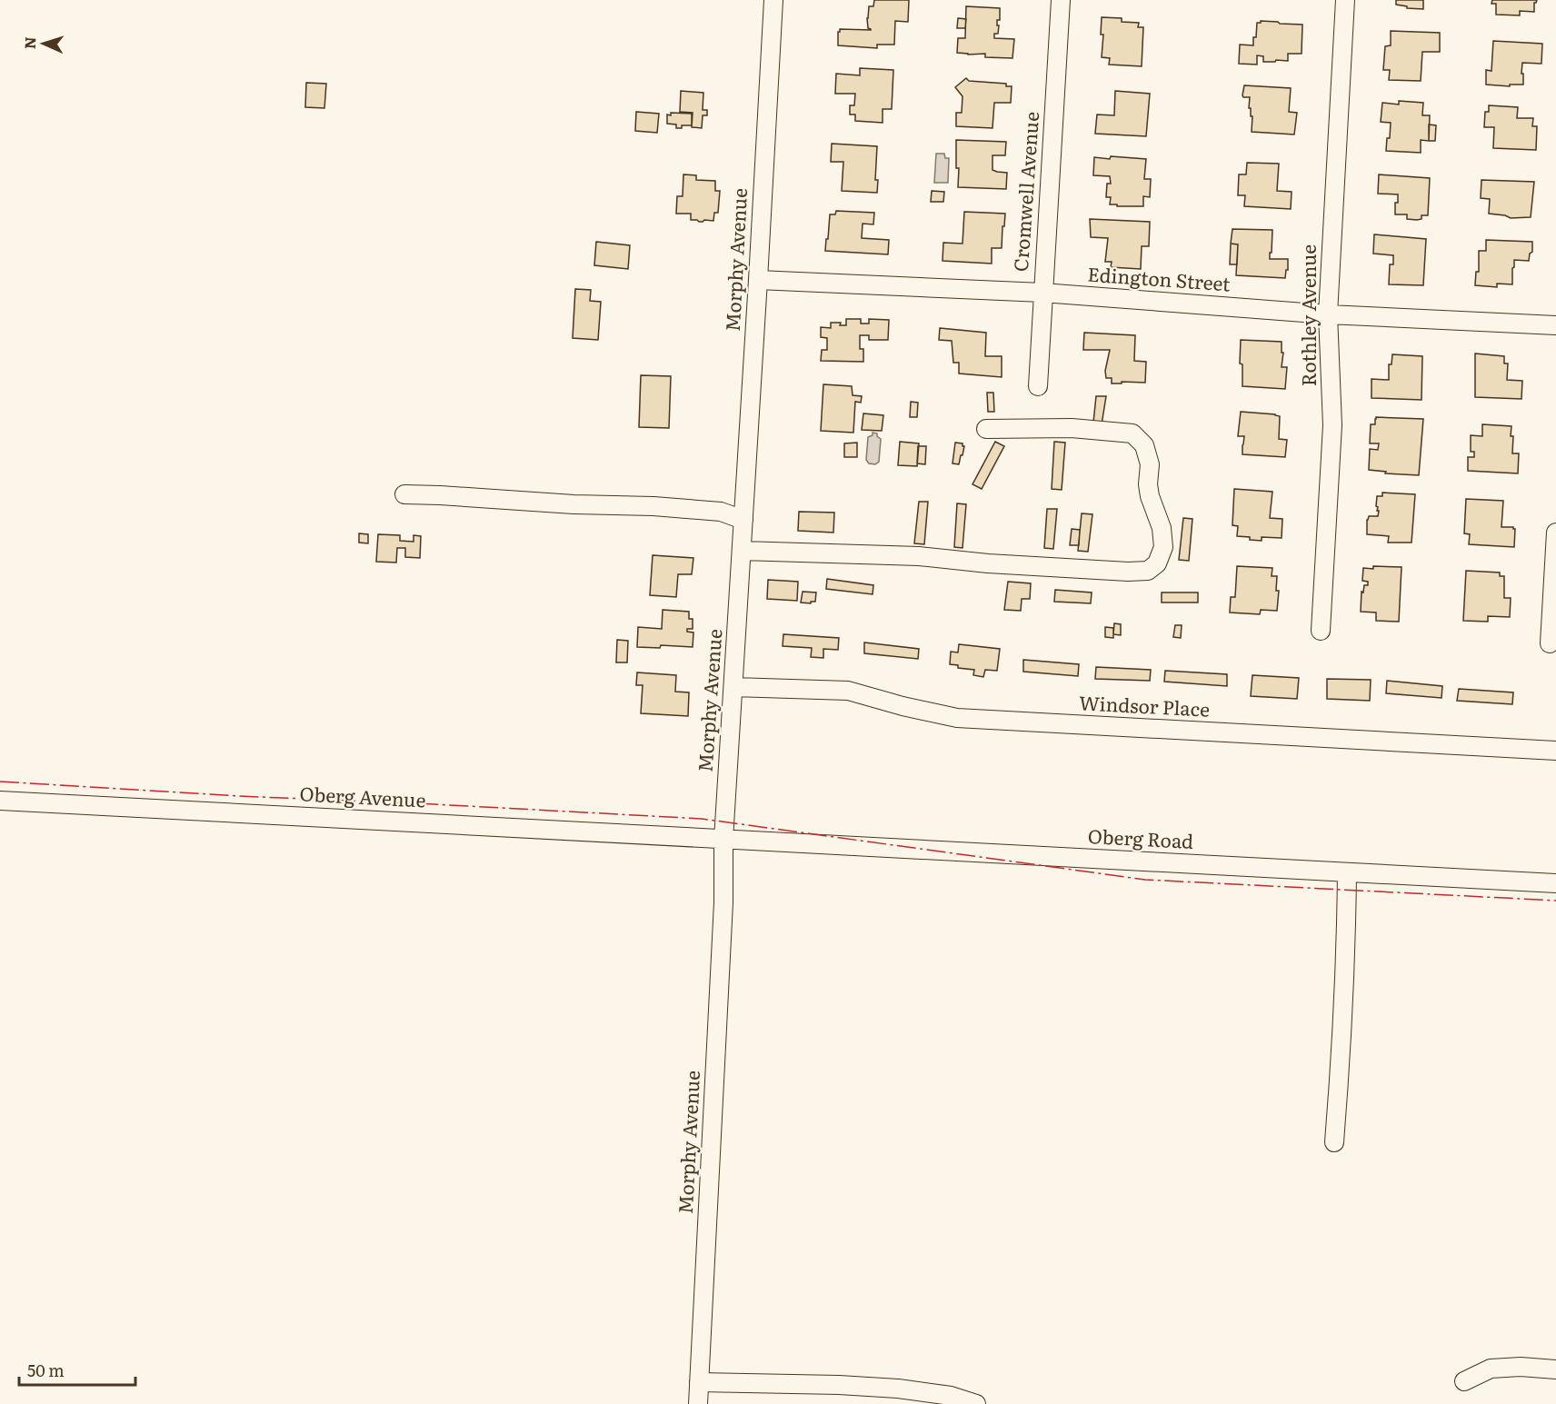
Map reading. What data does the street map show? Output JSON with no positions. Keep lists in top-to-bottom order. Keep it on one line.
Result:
{"streets":{"street":["Cromwell Avenue","Morphy Avenue","Edington Street","Rothley Avenue","Windsor Place","Oberg Avenue","Oberg Road"]},"crossings":[["Cromwell Avenue","Edington Street"],["Morphy Avenue","Edington Street"],["Morphy Avenue","Windsor Place"],["Morphy Avenue","Oberg Avenue"],["Morphy Avenue","Oberg Road"],["Edington Street","Rothley Avenue"],["Oberg Avenue","Oberg Road"]],"scale_bar":"50 m","north":"left"}
